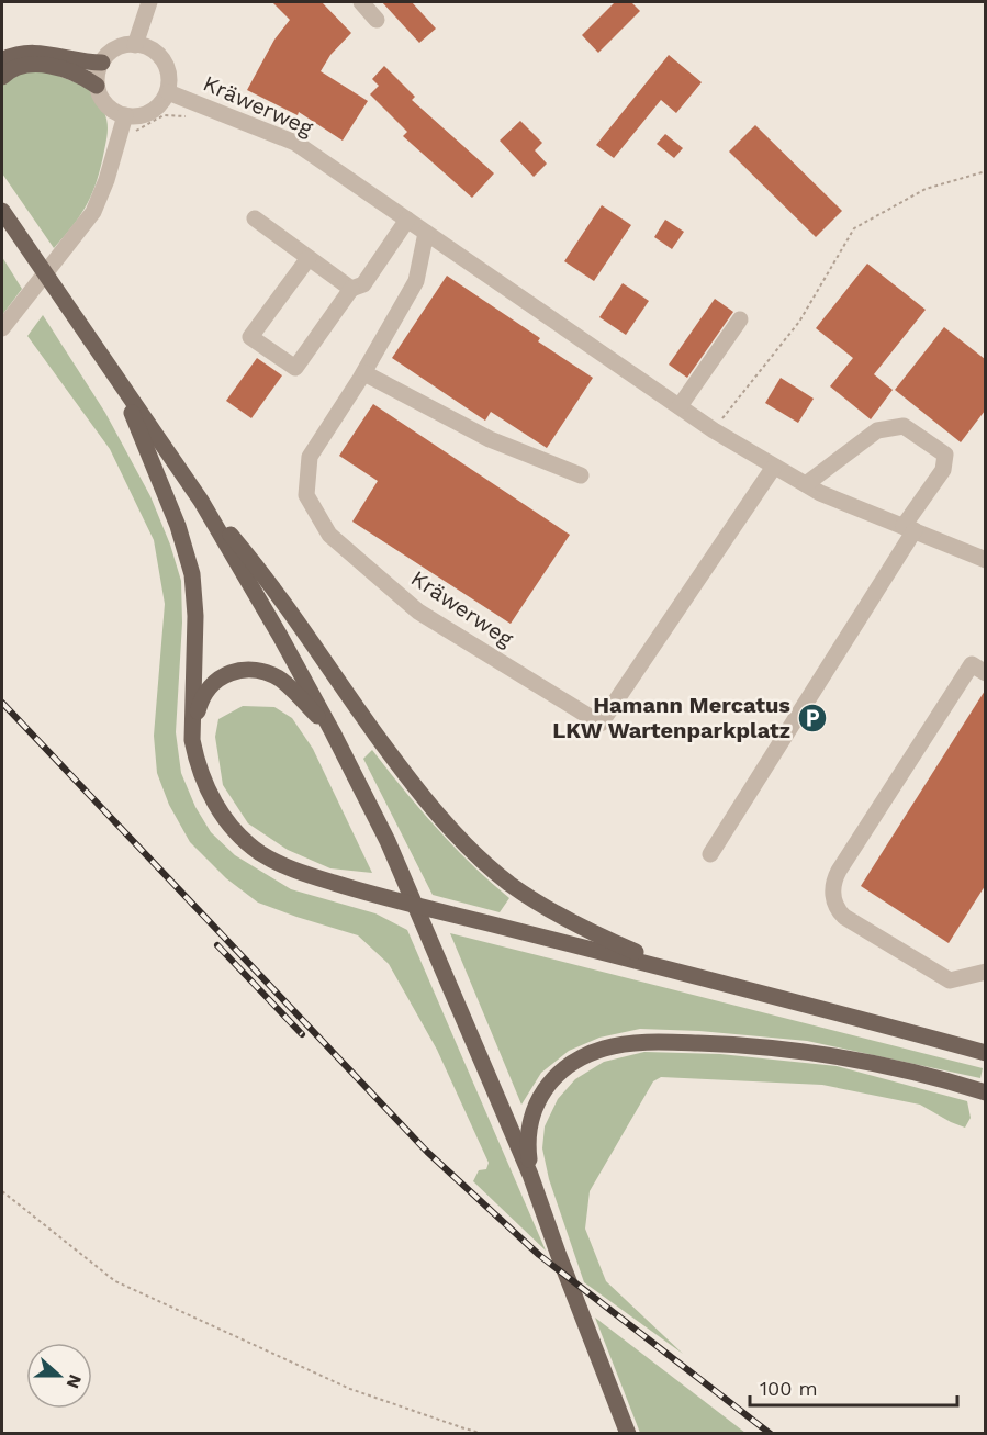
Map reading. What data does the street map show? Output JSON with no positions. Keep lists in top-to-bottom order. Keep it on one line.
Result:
{"streets":{"street":["Kräwerweg"]},"places":{"parking":["Hamann Mercatus LKW Wartenparkplatz"]},"scale_bar":"100 m","north":"right"}
